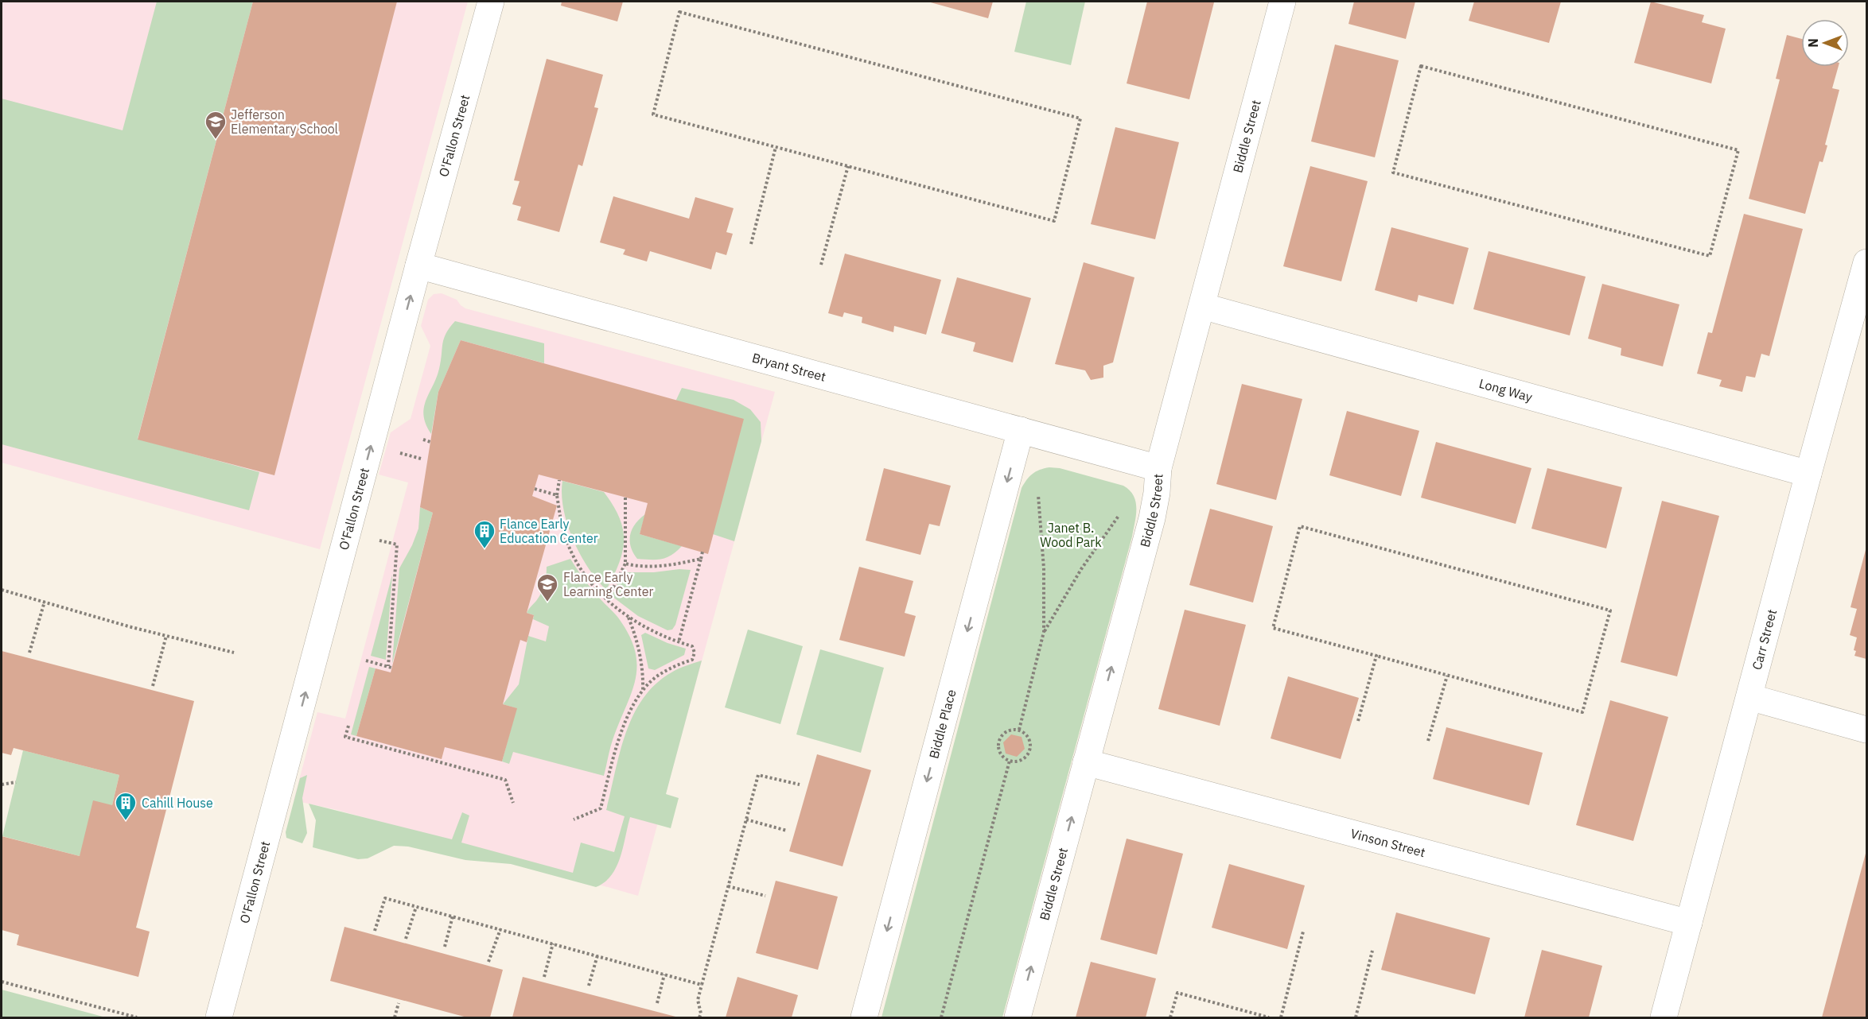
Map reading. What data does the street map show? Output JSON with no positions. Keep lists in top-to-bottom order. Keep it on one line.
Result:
{"streets":{"street":["O'Fallon Street","Biddle Street","Bryant Street","Long Way","Carr Street","Biddle Place","Vinson Street"]},"crossings":[["O'Fallon Street","Bryant Street"],["Biddle Street","Bryant Street"],["Biddle Street","Long Way"],["Biddle Street","Vinson Street"],["Bryant Street","Biddle Place"],["Long Way","Carr Street"],["Carr Street","Vinson Street"]],"one_way":["O'Fallon Street","Biddle Street","Biddle Place"],"parks":["Janet B. Wood Park"],"places":{"school or university":["Jefferson Elementary School","Flance Early Learning Center"],"building":["Flance Early Education Center","Cahill House"]},"north":"left"}
